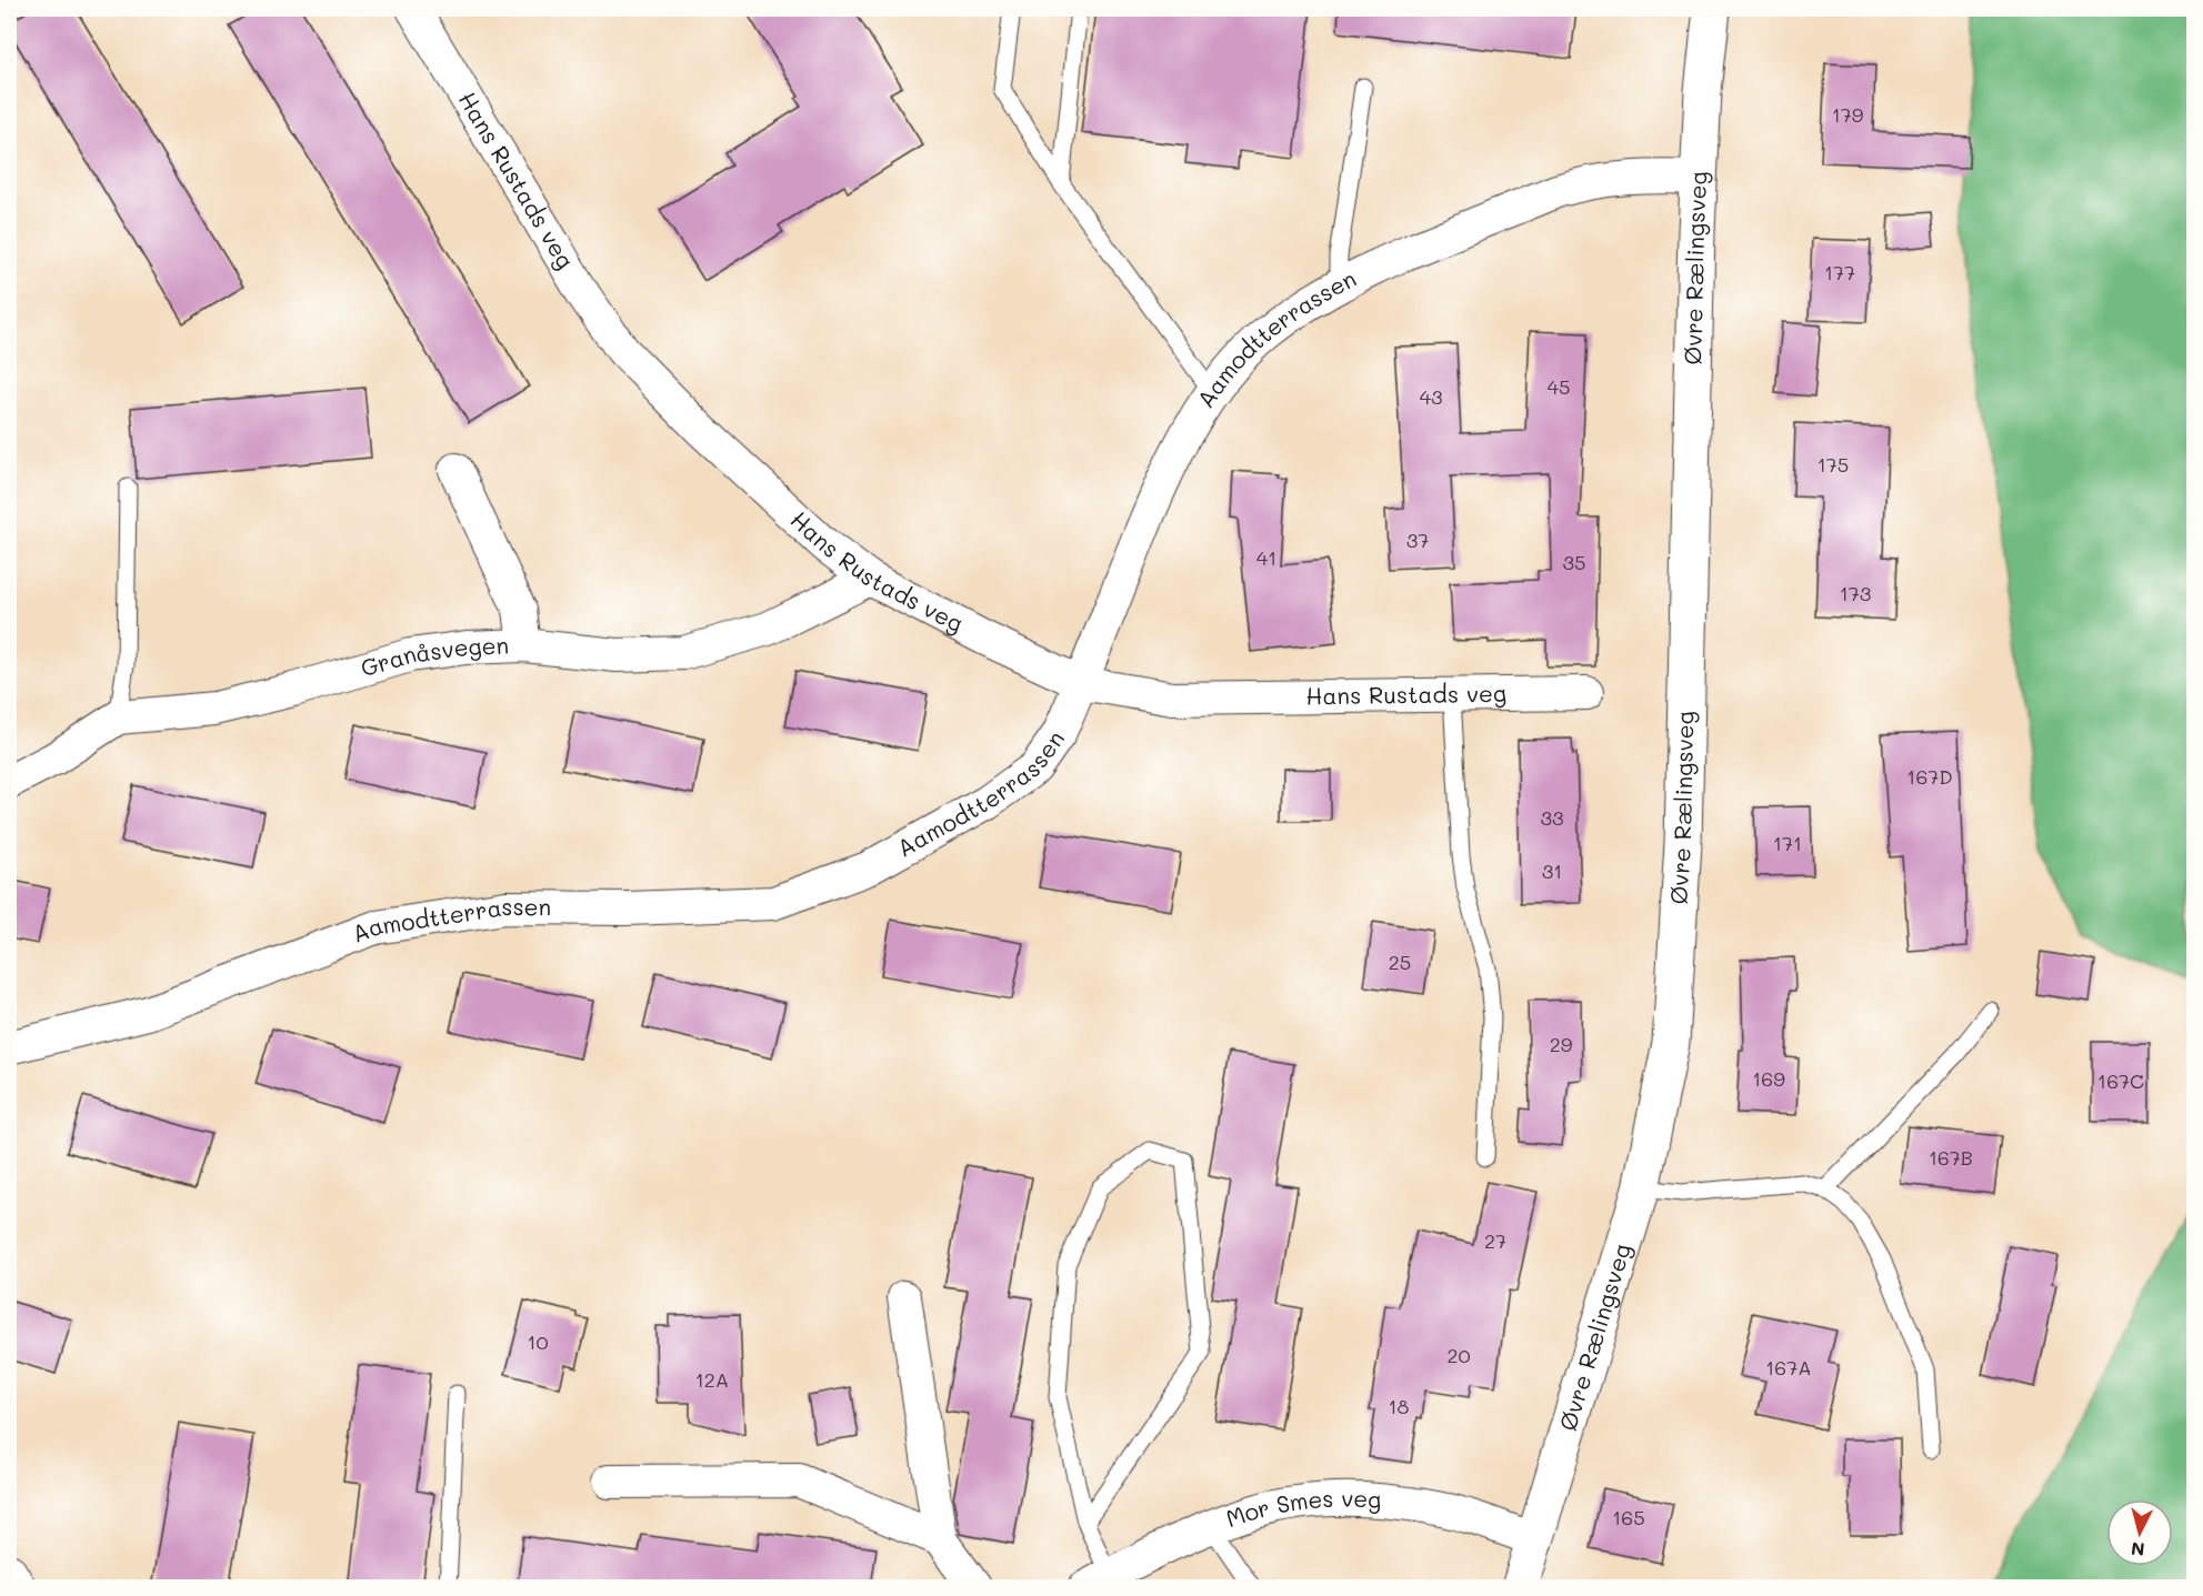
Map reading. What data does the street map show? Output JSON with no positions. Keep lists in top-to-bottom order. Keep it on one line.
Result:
{"streets":{"main road":["Øvre Rælingsveg"],"street":["Hans Rustads veg","Aamodtterrassen","Granåsvegen","Mor Smes veg"]},"crossings":[["Hans Rustads veg","Aamodtterrassen"],["Hans Rustads veg","Granåsvegen"],["Øvre Rælingsveg","Aamodtterrassen"],["Øvre Rælingsveg","Mor Smes veg"]],"house_numbers":["179","177","45","43","175","37","41","35","173","167D","33","171","31","25","29","169","167C","167B","27","10","20","167A","12A","18","165"],"north":"bottom"}
